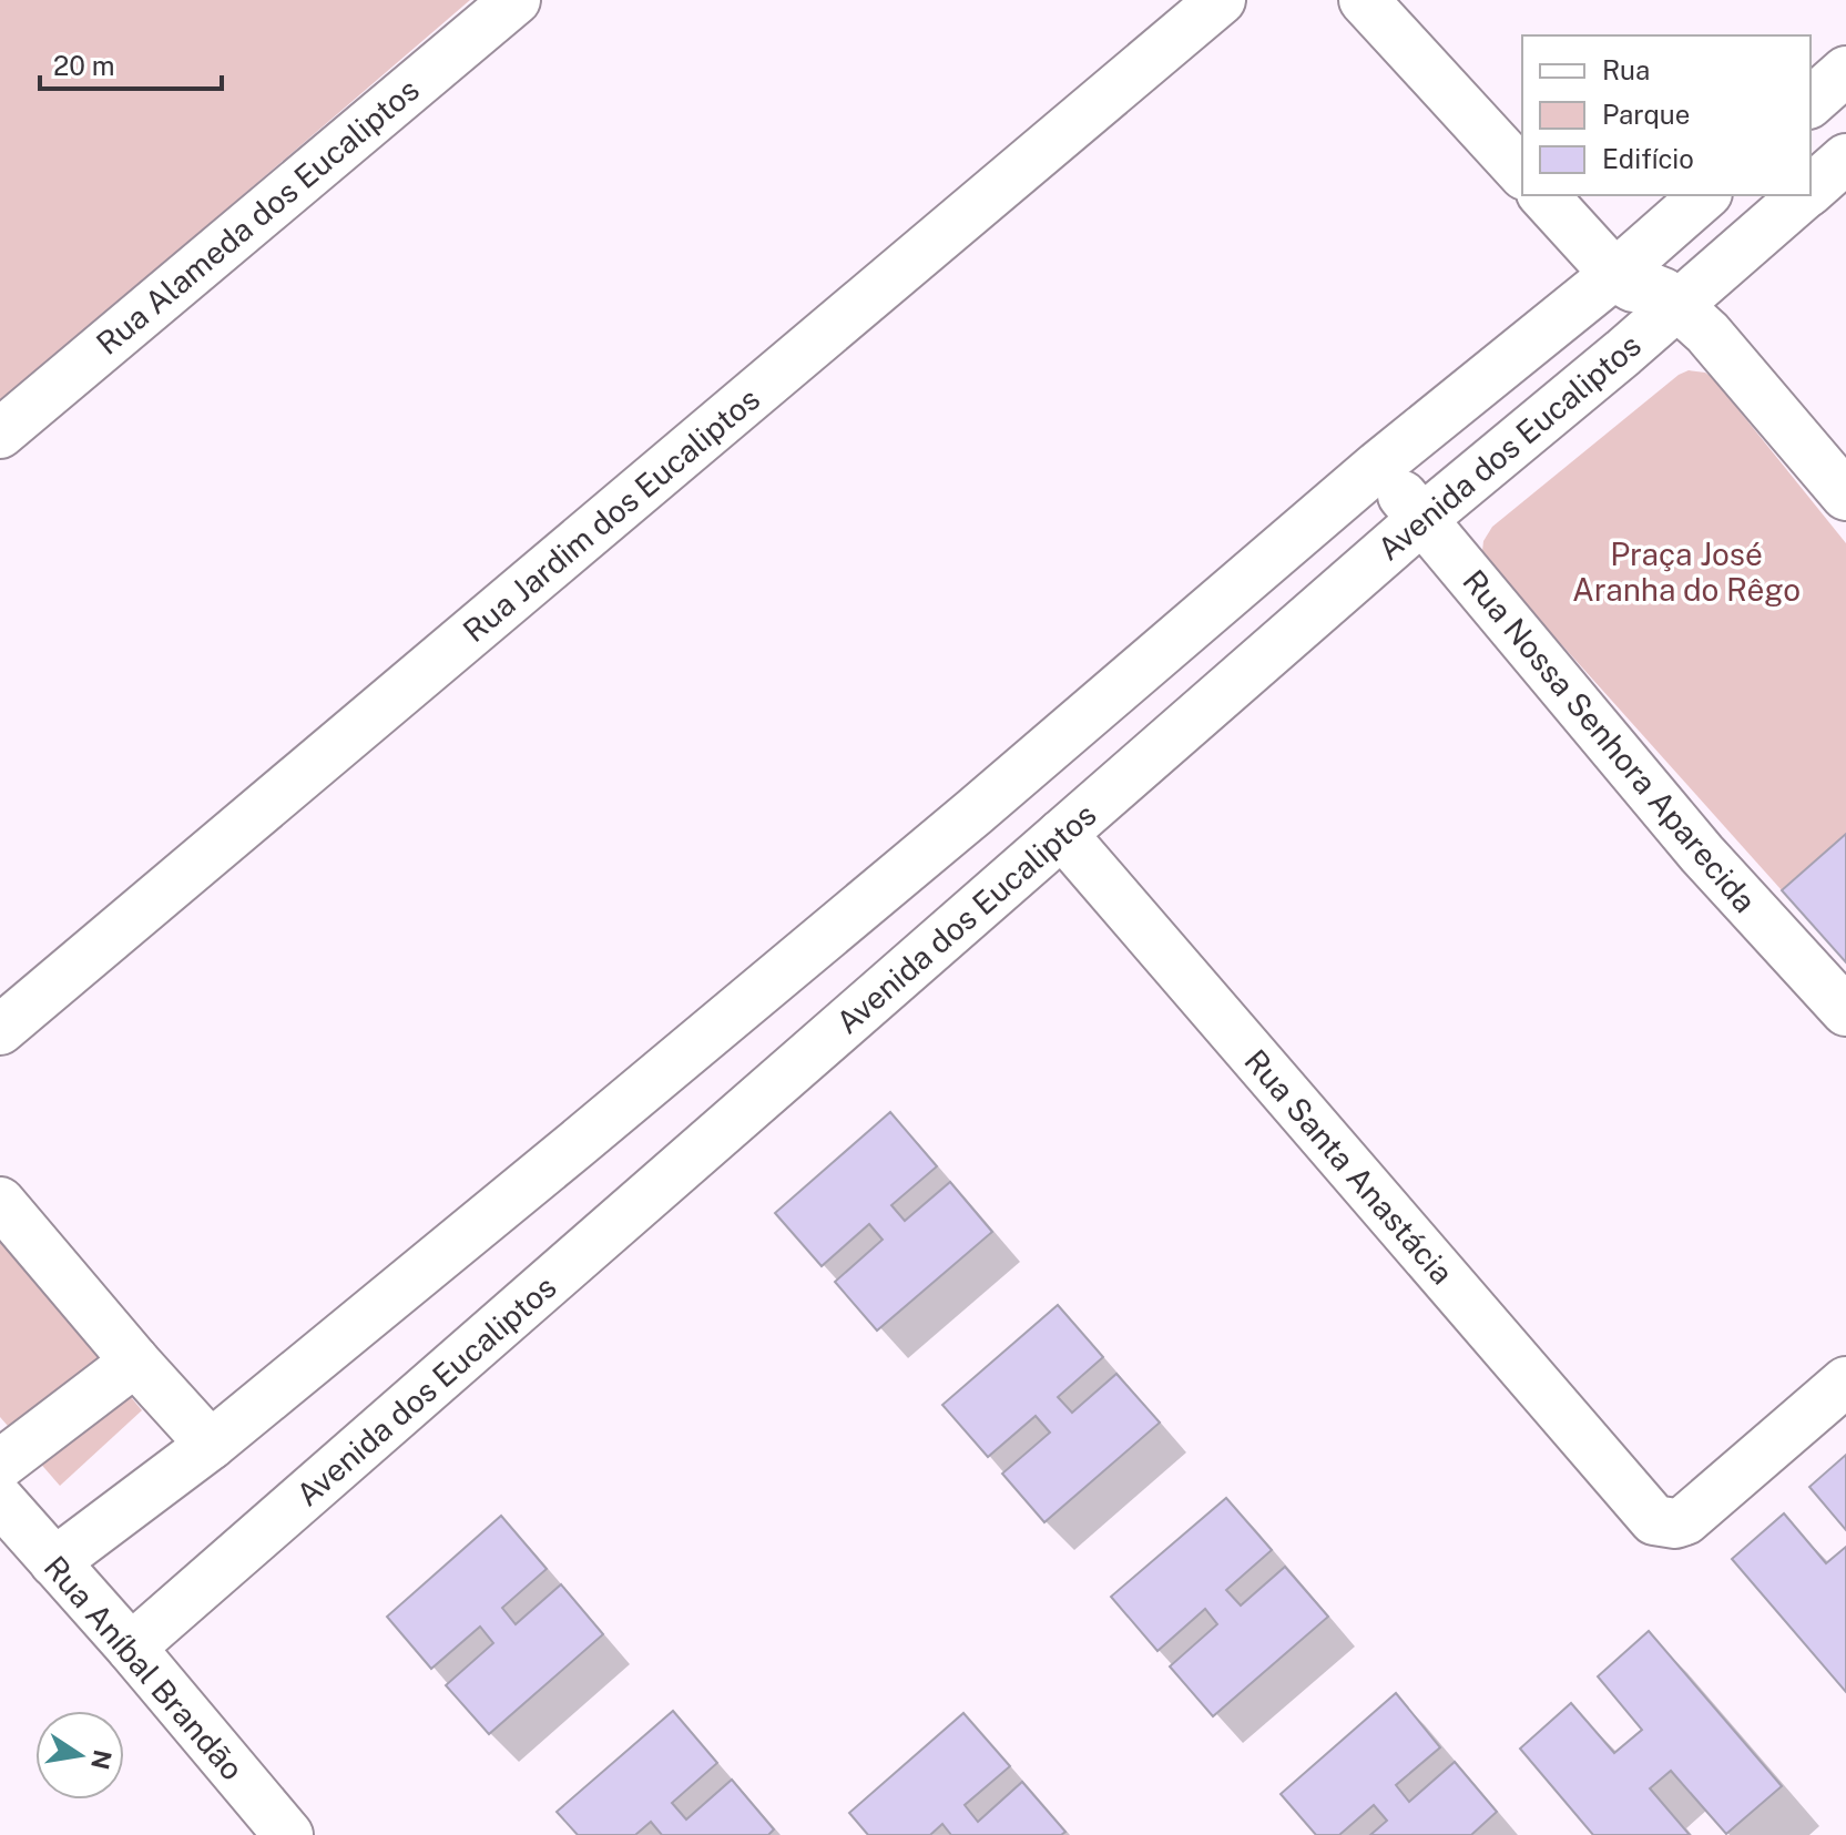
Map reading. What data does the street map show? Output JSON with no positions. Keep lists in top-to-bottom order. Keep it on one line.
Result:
{"streets":{"street":["Rua Alameda dos Eucaliptos","Avenida dos Eucaliptos","Rua Jardim dos Eucaliptos","Rua Nossa Senhora Aparecida","Rua Santa Anastácia","Rua Aníbal Brandão"]},"crossings":[["Avenida dos Eucaliptos","Rua Nossa Senhora Aparecida"],["Avenida dos Eucaliptos","Rua Santa Anastácia"],["Avenida dos Eucaliptos","Rua Aníbal Brandão"]],"parks":["Praça José Aranha do Rêgo"],"legend":["Rua","Parque","Edifício"],"scale_bar":"20 m","north":"right"}
